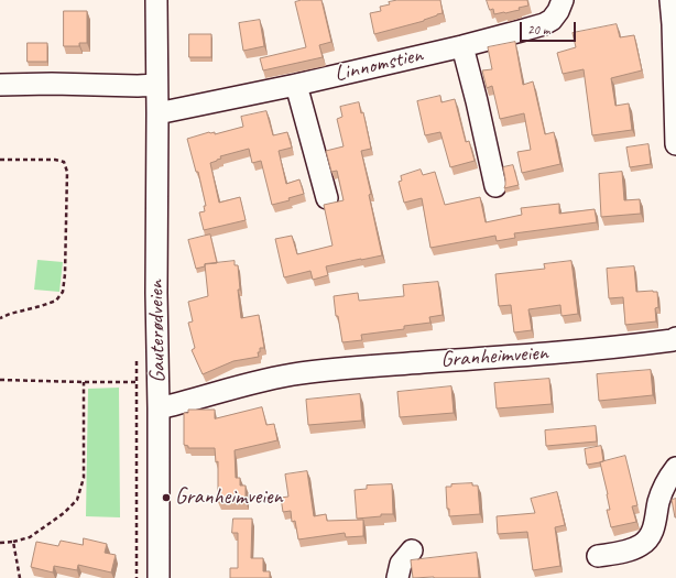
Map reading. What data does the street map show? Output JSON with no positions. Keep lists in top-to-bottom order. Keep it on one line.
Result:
{"streets":{"street":["Linnomstien","Gauterødveien","Granheimveien"]},"crossings":[["Linnomstien","Gauterødveien"],["Gauterødveien","Granheimveien"]],"places":["Granheimveien"],"scale_bar":"20 m"}
